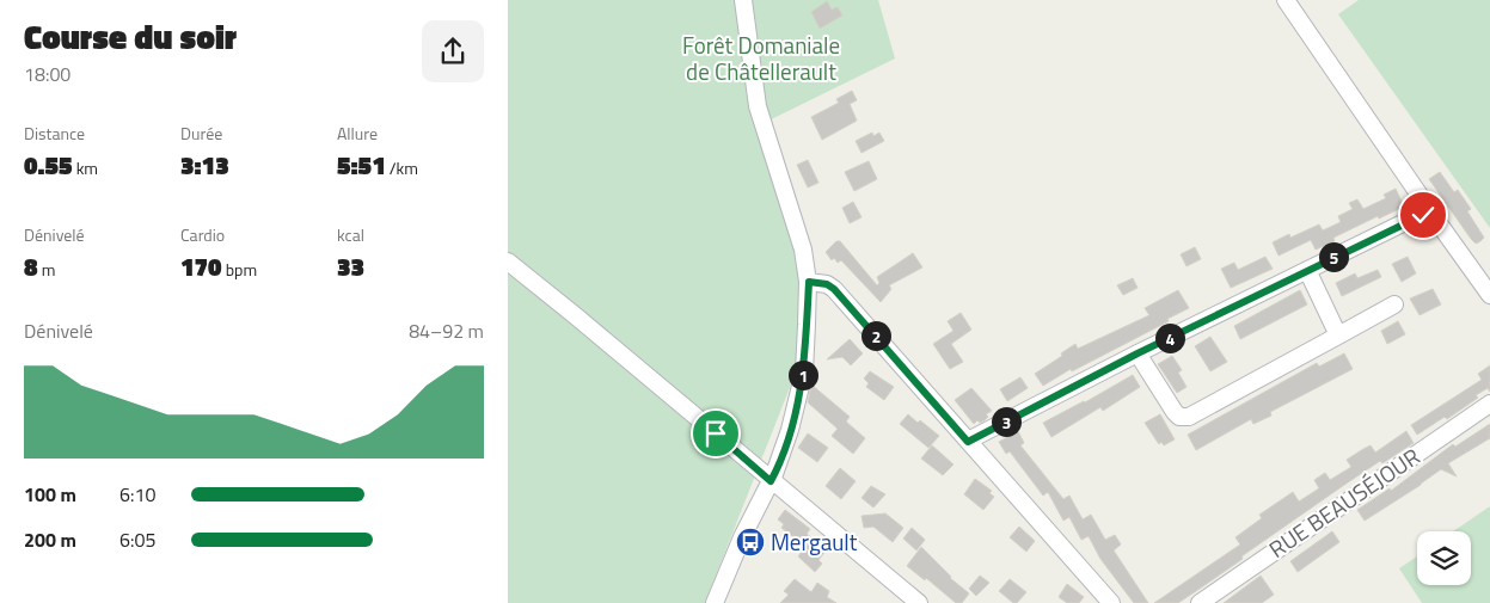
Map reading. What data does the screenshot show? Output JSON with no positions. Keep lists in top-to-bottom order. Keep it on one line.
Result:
{"streets":{"street":["RUE BEAUSÉJOUR"]},"parks":["Forêt Domaniale de Châtellerault"],"places":{"bus stop":["Mergault"]},"page":{"heading":["Course du soir","18:00"],"stats":[["Distance","0.55 km"],["Durée","3:13"],["Allure","5:51 /km"],["Dénivelé","8 m"],["Cardio","170 bpm"],["kcal","33"]],"pins":["5","2","4","1","3"],"chart":["Dénivelé","84–92 m"],"list":[{"name":"100 m","note":"6:10"},{"name":"200 m","note":"6:05"}]}}
